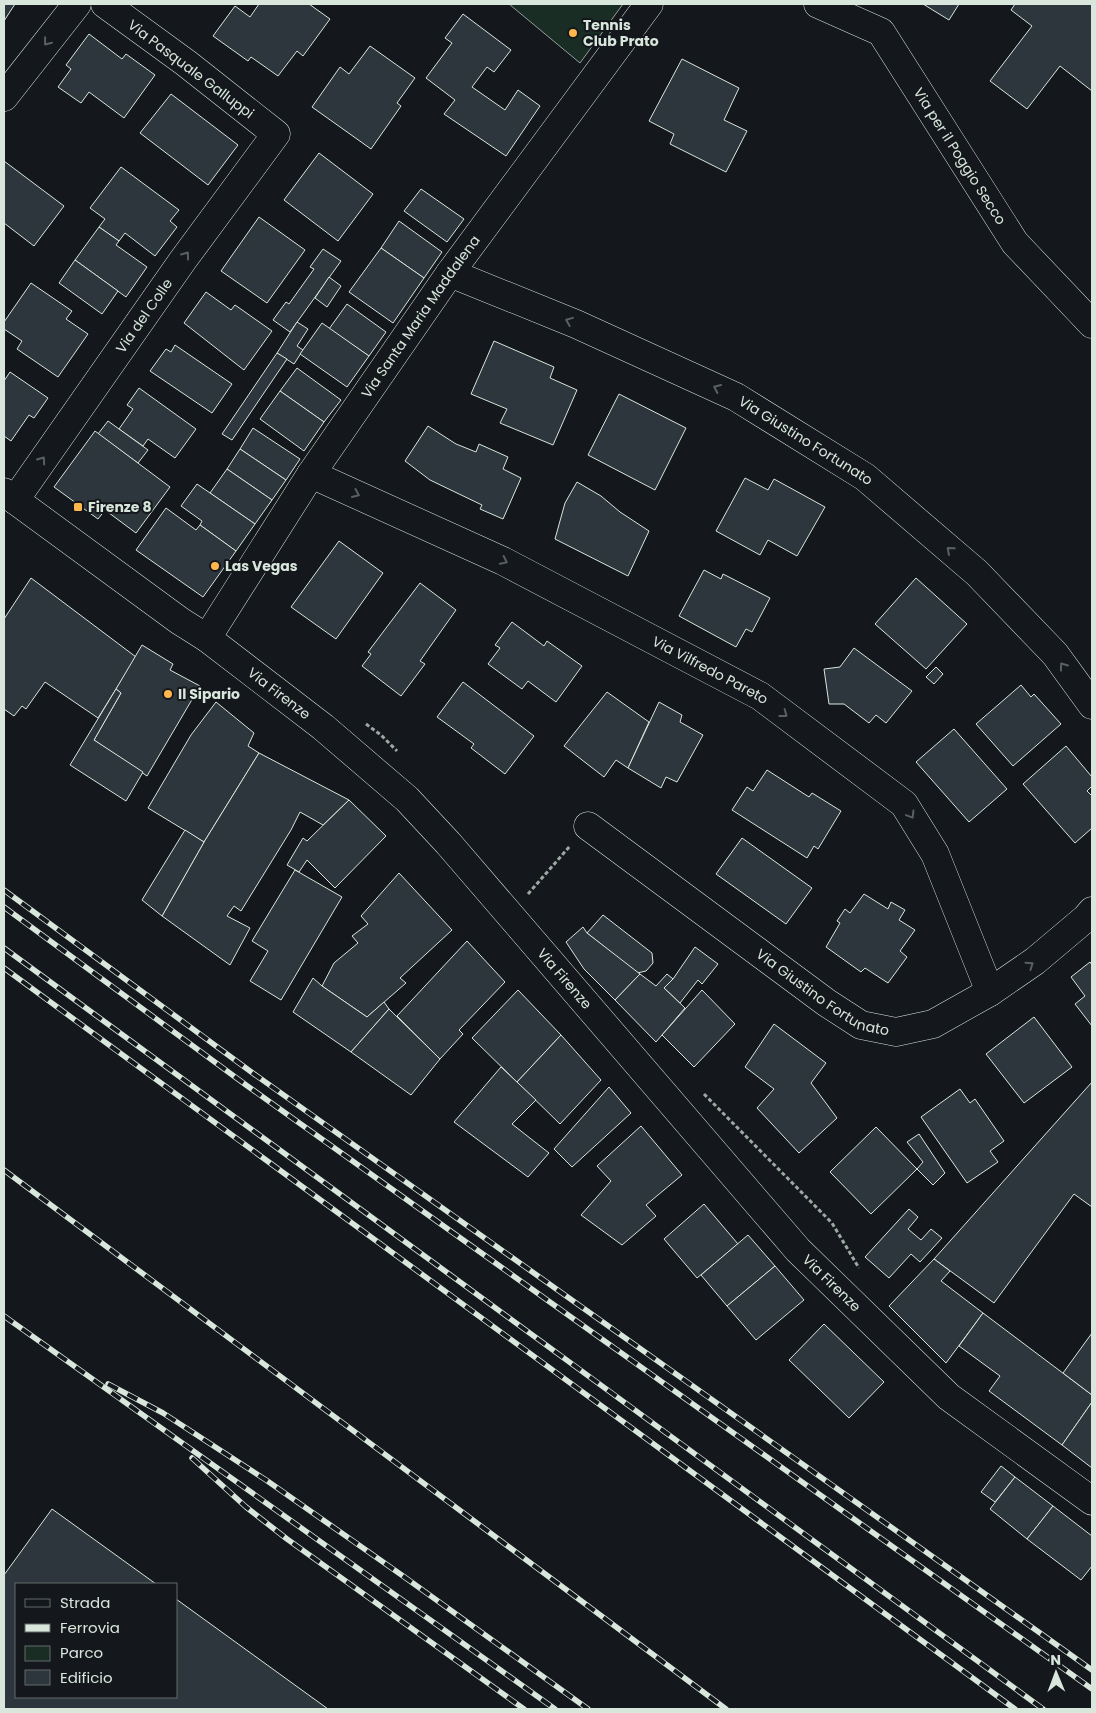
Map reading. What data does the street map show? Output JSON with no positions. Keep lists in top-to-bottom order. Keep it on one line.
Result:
{"streets":{"street":["Via Pasquale Galluppi","Via per il Poggio Secco","Via del Colle","Via Santa Maria Maddalena","Via Giustino Fortunato","Via Vilfredo Pareto","Via Firenze"]},"crossings":[["Via Pasquale Galluppi","Via del Colle"],["Via del Colle","Via Firenze"],["Via Santa Maria Maddalena","Via Giustino Fortunato"],["Via Santa Maria Maddalena","Via Vilfredo Pareto"],["Via Santa Maria Maddalena","Via Firenze"],["Via Giustino Fortunato","Via Vilfredo Pareto"]],"one_way":["Via del Colle","Via Giustino Fortunato","Via Vilfredo Pareto"],"places":{"other":["Tennis Club Prato","Las Vegas","Il Sipario"],"transit":["Firenze 8"]},"legend":["Strada","Ferrovia","Parco","Edificio"],"north":"top"}
